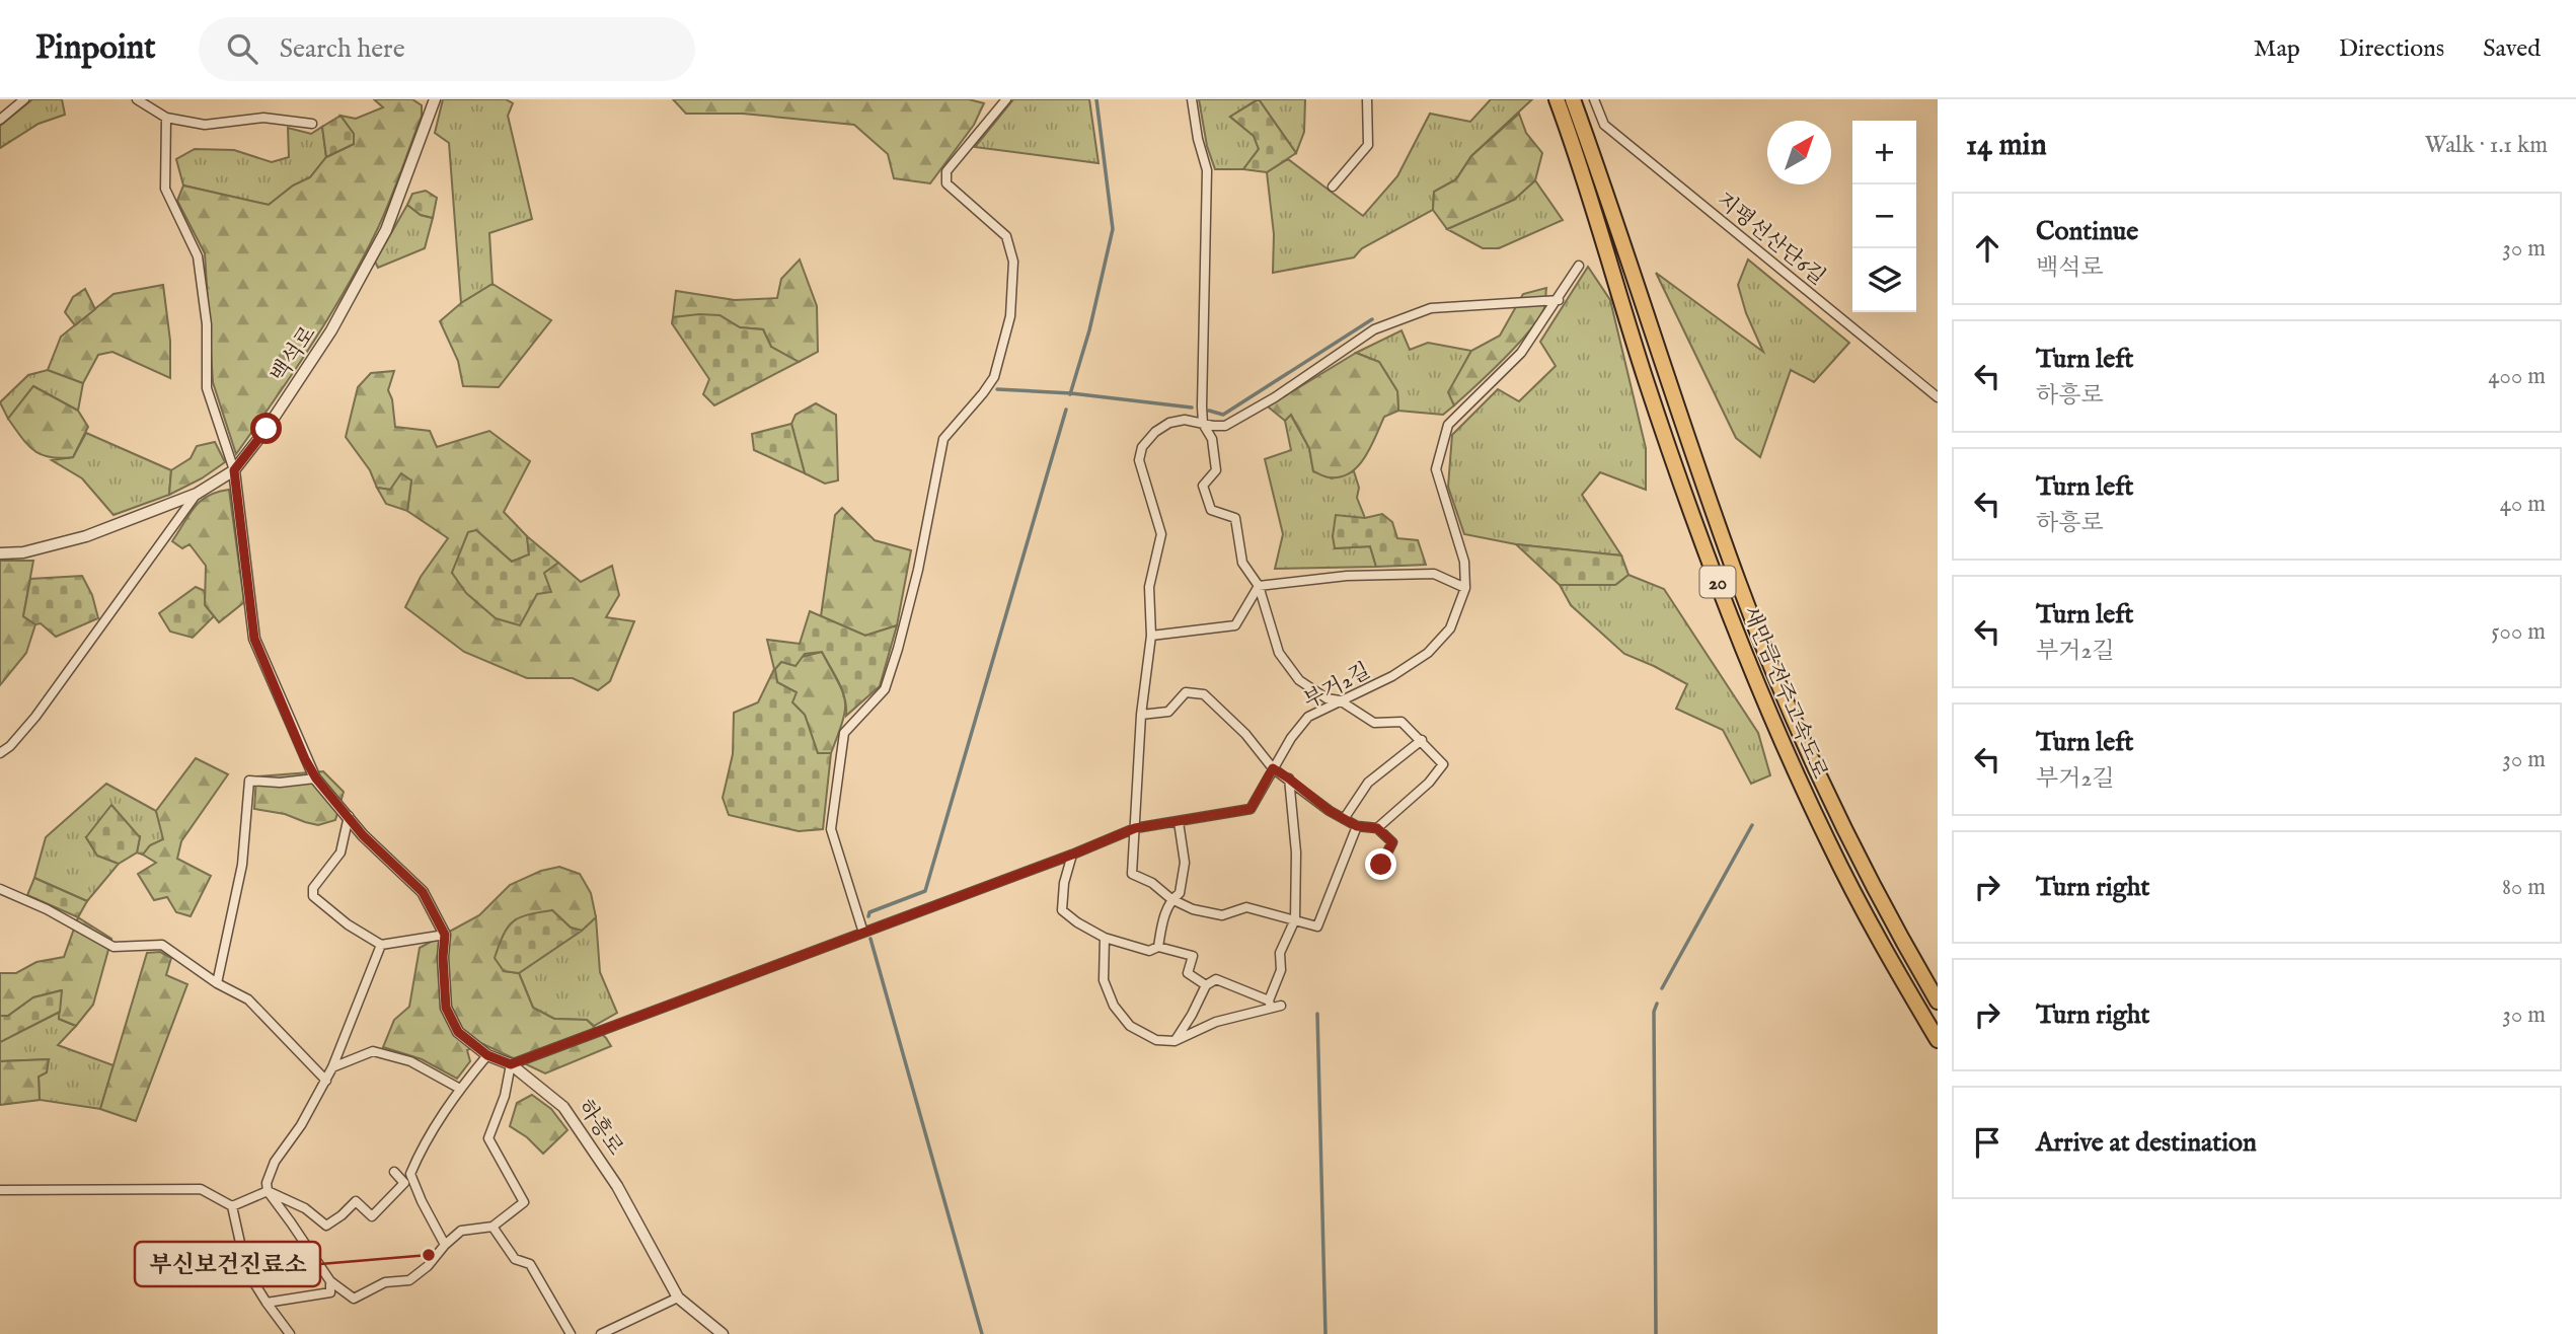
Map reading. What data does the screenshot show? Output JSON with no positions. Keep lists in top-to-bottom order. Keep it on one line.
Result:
{"streets":{"highway":["20","새만금전주고속도로"],"street":["지평선산단6길","백석로","부거2길","하흥로"]},"crossings":[["백석로","하흥로"],["부거2길","하흥로"]],"places":["부신보건진료소"],"north":"top right","page":{"header":"Pinpoint","search":"Search here","nav":["Map","Directions","Saved"],"heading":["14 min","Walk · 1.1 km"],"map_buttons":["+","−"],"list":[["Continue","백석로","30 m"],["Turn left","하흥로","400 m"],["Turn left","하흥로","40 m"],["Turn left","부거2길","500 m"],["Turn left","부거2길","30 m"],["Turn right","80 m"],["Turn right","30 m"],"Arrive at destination"]}}
